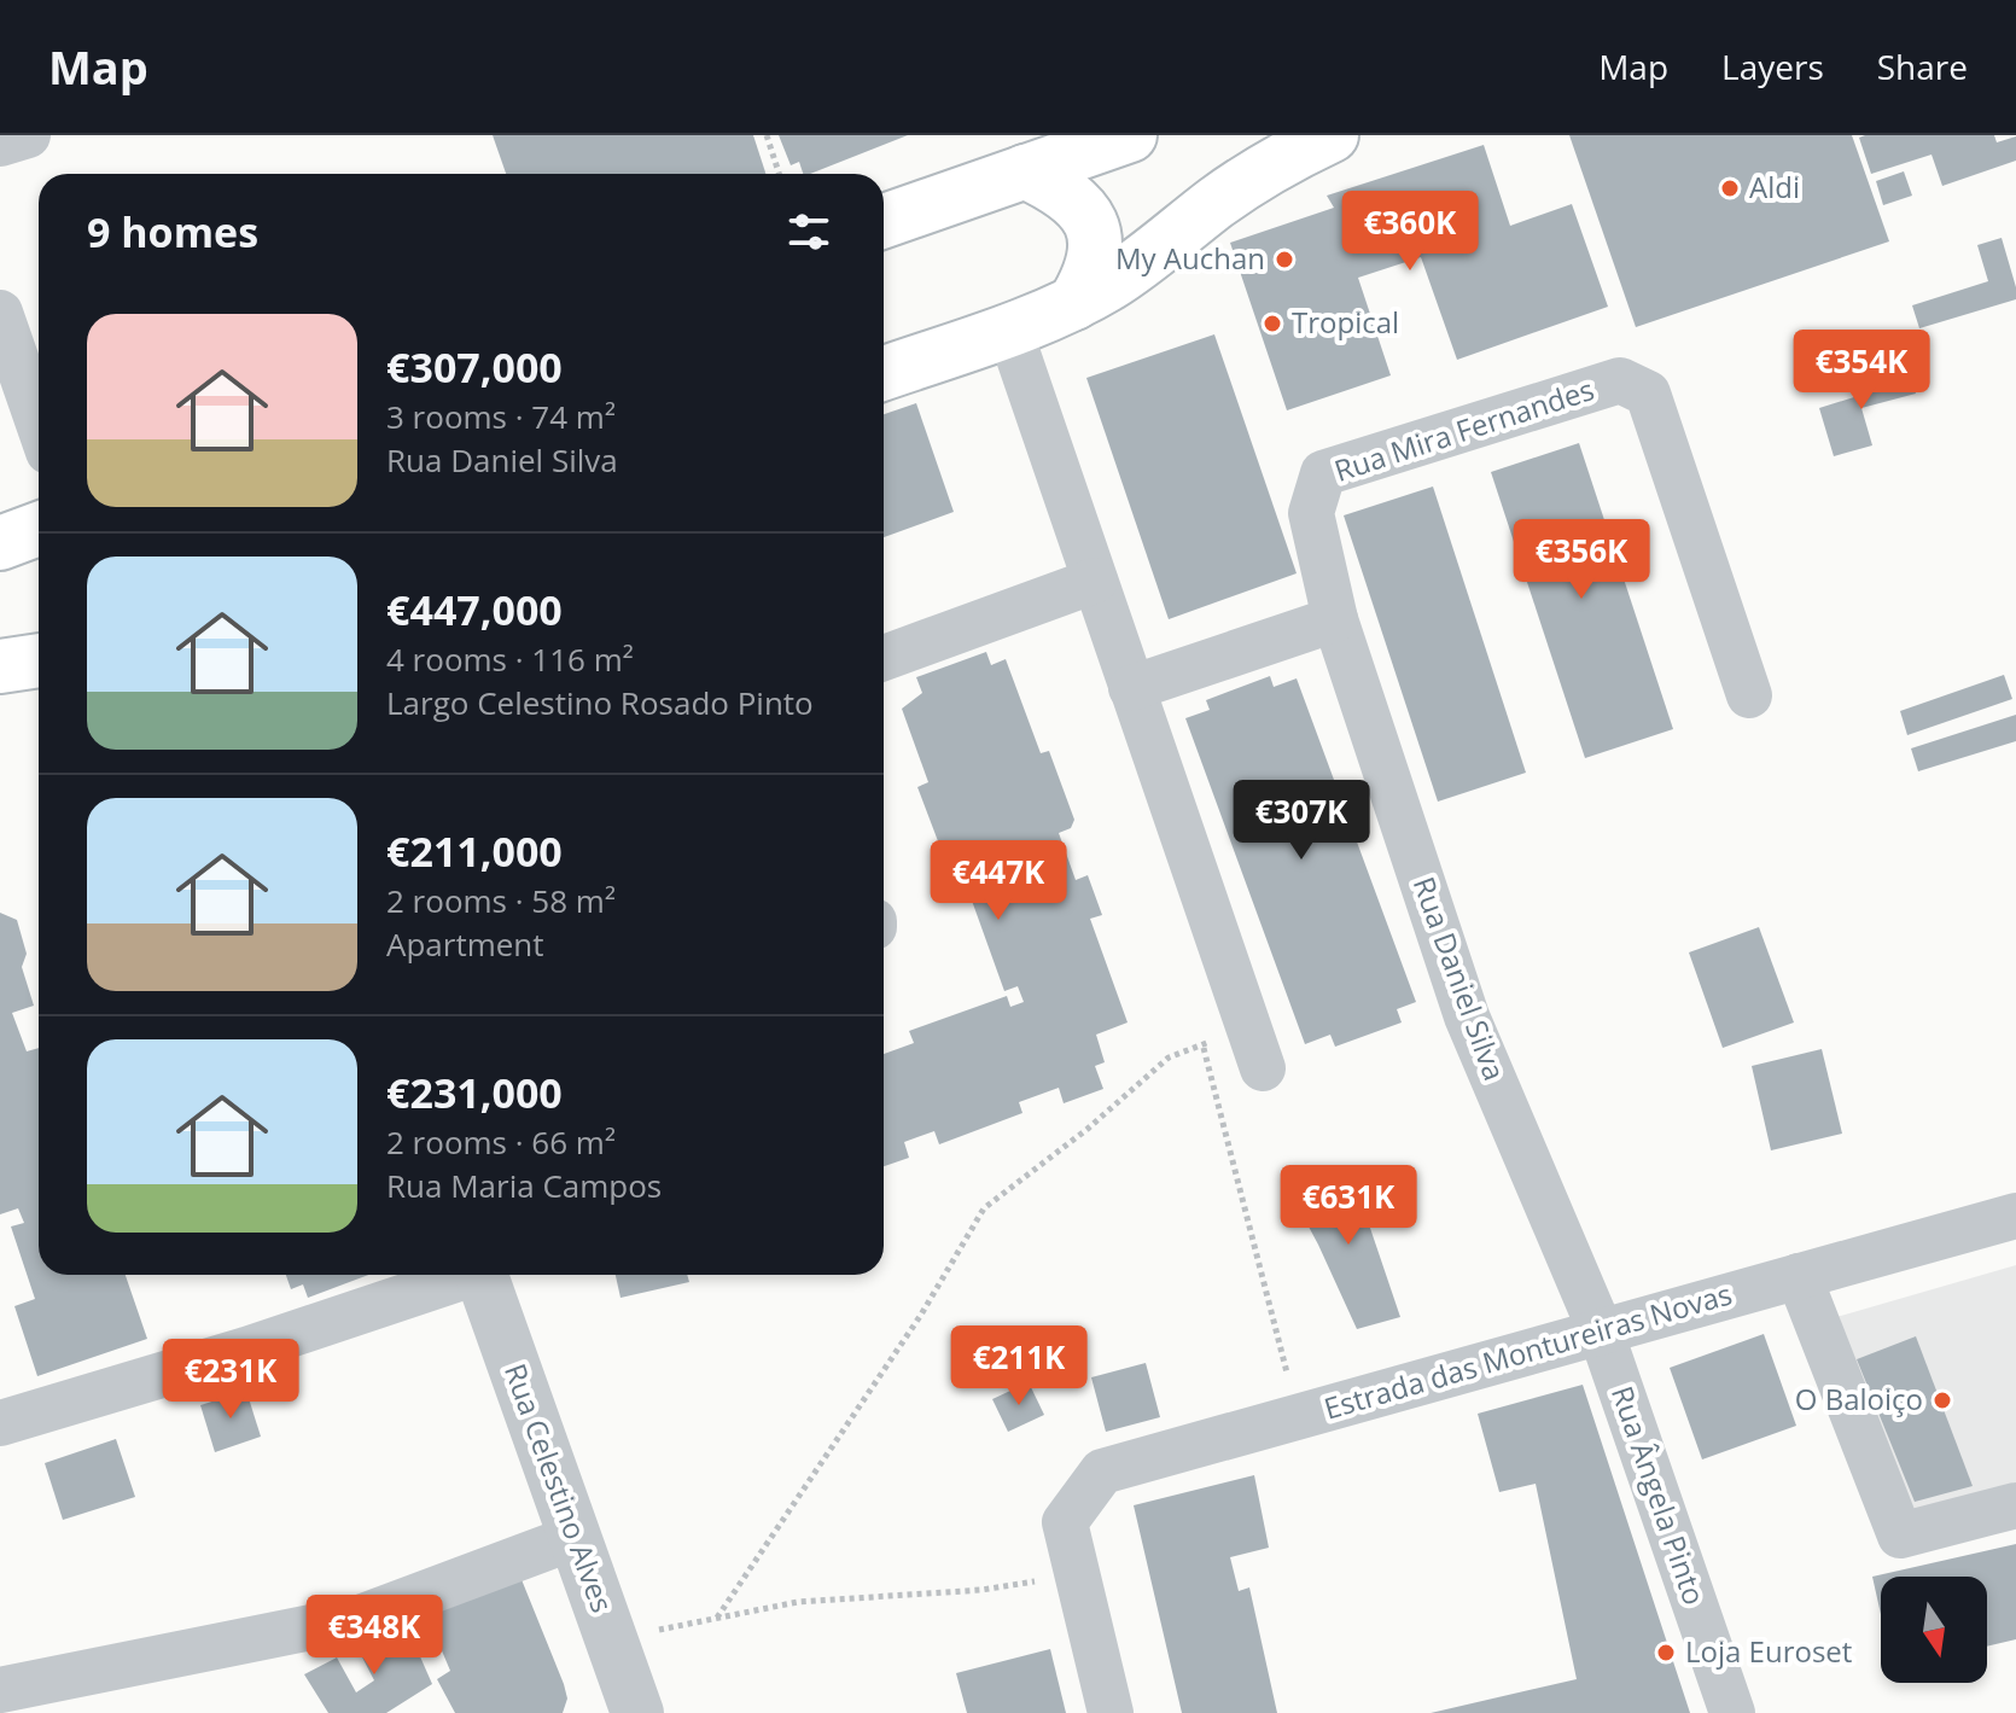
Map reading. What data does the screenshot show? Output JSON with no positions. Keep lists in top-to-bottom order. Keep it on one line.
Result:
{"streets":{"street":["Rua Mira Fernandes","Rua Daniel Silva","Estrada das Montureiras Novas","Rua Celestino Alves","Rua Ângela Pinto"]},"crossings":[["Rua Mira Fernandes","Rua Daniel Silva"],["Rua Daniel Silva","Estrada das Montureiras Novas"],["Rua Daniel Silva","Rua Ângela Pinto"],["Estrada das Montureiras Novas","Rua Ângela Pinto"]],"places":["Aldi","My Auchan","Tropical","O Baloiço","Loja Euroset"],"north":"bottom","page":{"header":"Map","nav":["Map","Layers","Share"],"heading":"9 homes","price":["€360K","€354K","€356K","€307K","€447K","€631K","€211K","€231K","€348K"],"list":[{"name":"€307,000","note":"3 rooms · 74 m² · Rua Daniel Silva"},{"name":"€447,000","note":"4 rooms · 116 m² · Largo Celestino Rosado Pinto"},{"name":"€211,000","note":"2 rooms · 58 m² · Apartment"},{"name":"€231,000","note":"2 rooms · 66 m² · Rua Maria Campos"}]}}
